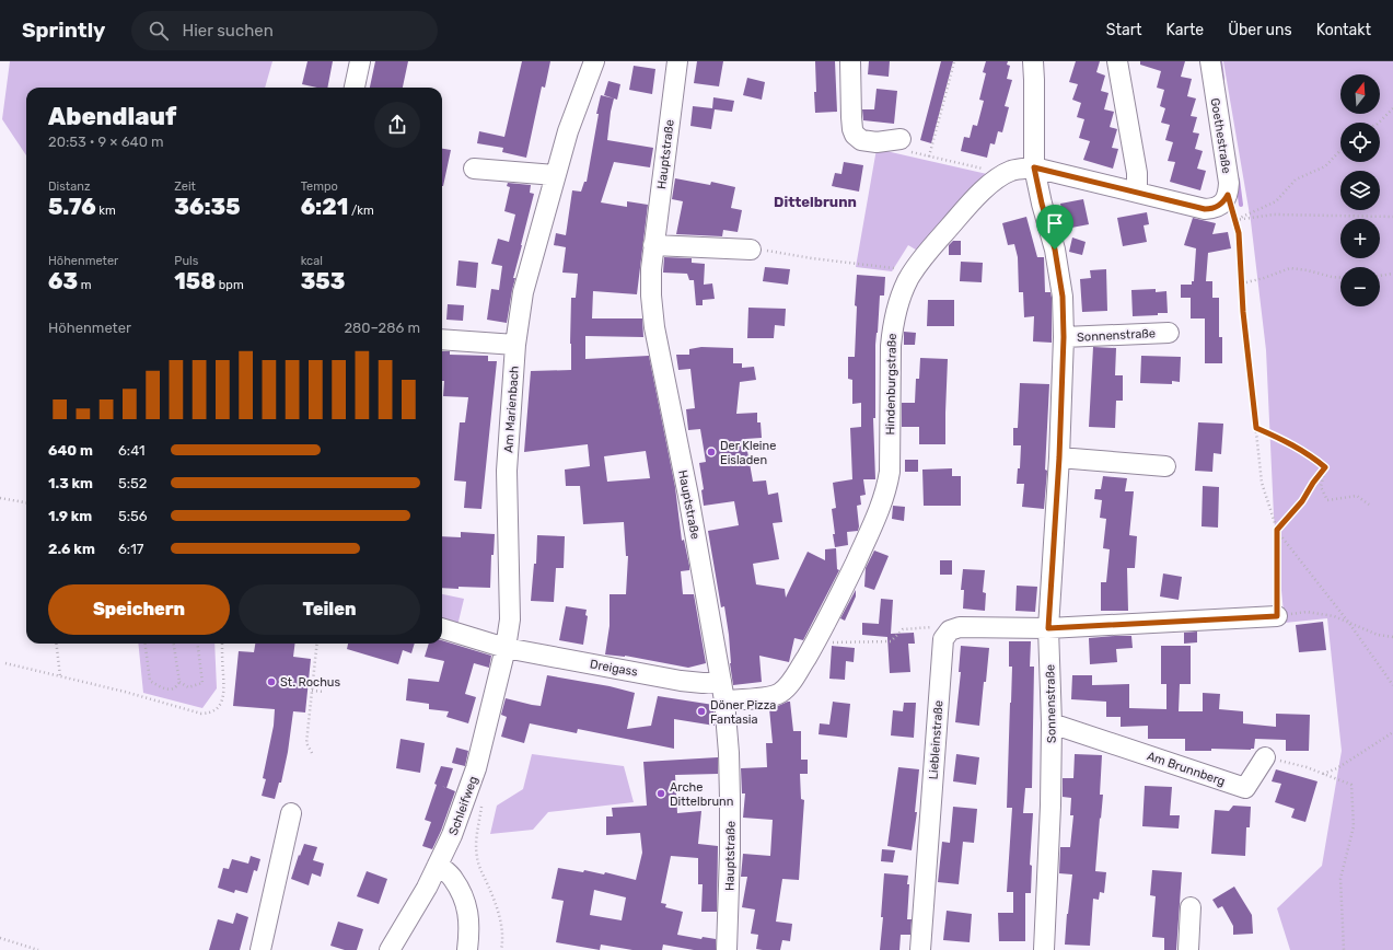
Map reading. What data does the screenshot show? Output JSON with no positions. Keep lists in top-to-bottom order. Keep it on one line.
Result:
{"streets":{"street":["Goethestraße","Hauptstraße","Sonnenstraße","Hindenburgstraße","Am Marienbach","Dreigass","Liebleinstraße","Am Brunnberg","Schleifweg"]},"crossings":[["Goethestraße","Hindenburgstraße"],["Hauptstraße","Hindenburgstraße"],["Hauptstraße","Dreigass"],["Sonnenstraße","Hindenburgstraße"],["Sonnenstraße","Liebleinstraße"],["Sonnenstraße","Am Brunnberg"],["Am Marienbach","Dreigass"],["Am Marienbach","Schleifweg"],["Dreigass","Schleifweg"]],"districts":["Dittelbrunn"],"places":["Der Kleine Eisladen","St. Rochus","Döner Pizza Fantasia","Arche Dittelbrunn"],"north":"top","page":{"header":"Sprintly","search":"Hier suchen","nav":["Start","Karte","Über uns","Kontakt"],"map_buttons":["+","−"],"heading":["Abendlauf","20:53 · 9 × 640 m"],"stats":[["Distanz","5.76 km"],["Zeit","36:35"],["Tempo","6:21 /km"],["Höhenmeter","63 m"],["Puls","158 bpm"],["kcal","353"]],"chart":["Höhenmeter","280–286 m"],"list":[{"name":"640 m","note":"6:41"},{"name":"1.3 km","note":"5:52"},{"name":"1.9 km","note":"5:56"},{"name":"2.6 km","note":"6:17"}],"buttons":["Speichern","Teilen"]}}
